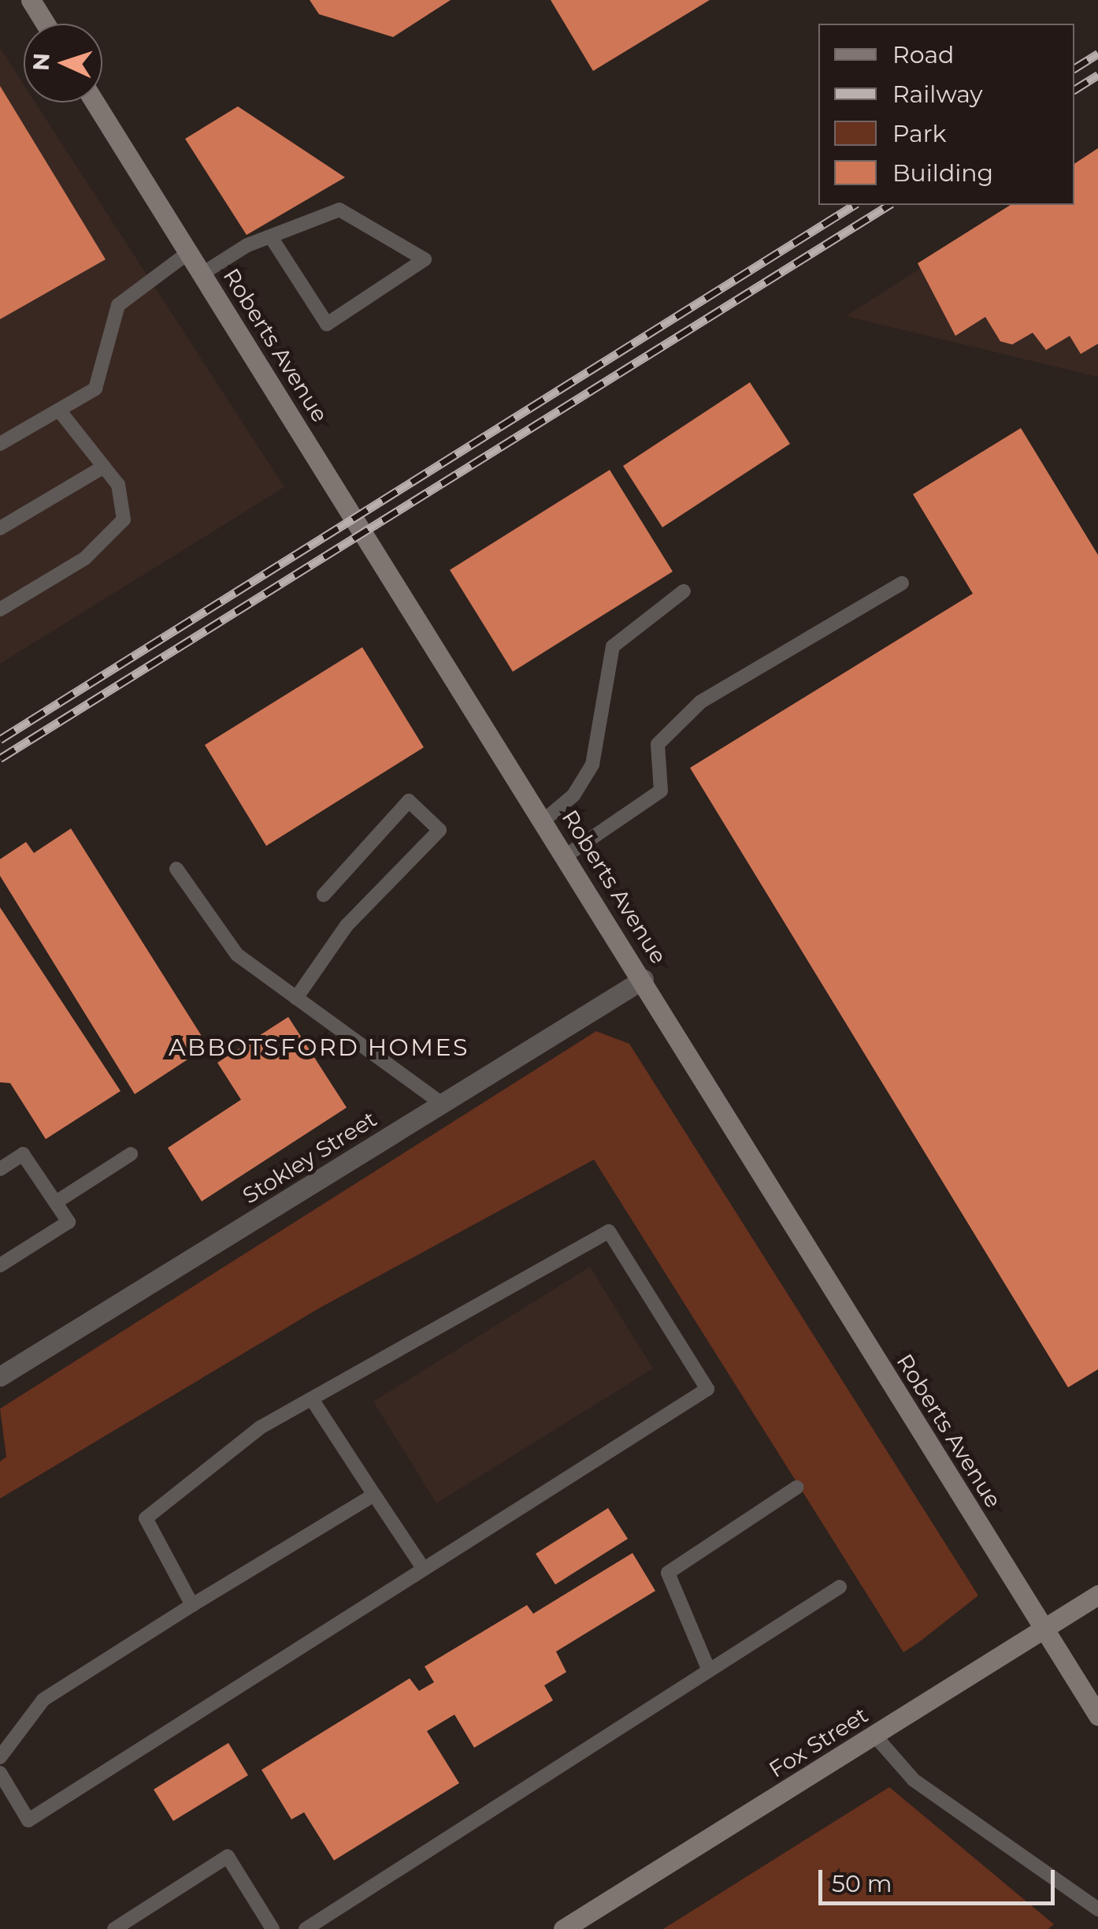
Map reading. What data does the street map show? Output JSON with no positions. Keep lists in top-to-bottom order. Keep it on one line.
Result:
{"streets":{"main road":["Roberts Avenue","Fox Street"],"street":["Stokley Street"]},"crossings":[["Roberts Avenue","Stokley Street"],["Roberts Avenue","Fox Street"]],"districts":["ABBOTSFORD HOMES"],"legend":["Road","Railway","Park","Building"],"scale_bar":"50 m","north":"left"}
